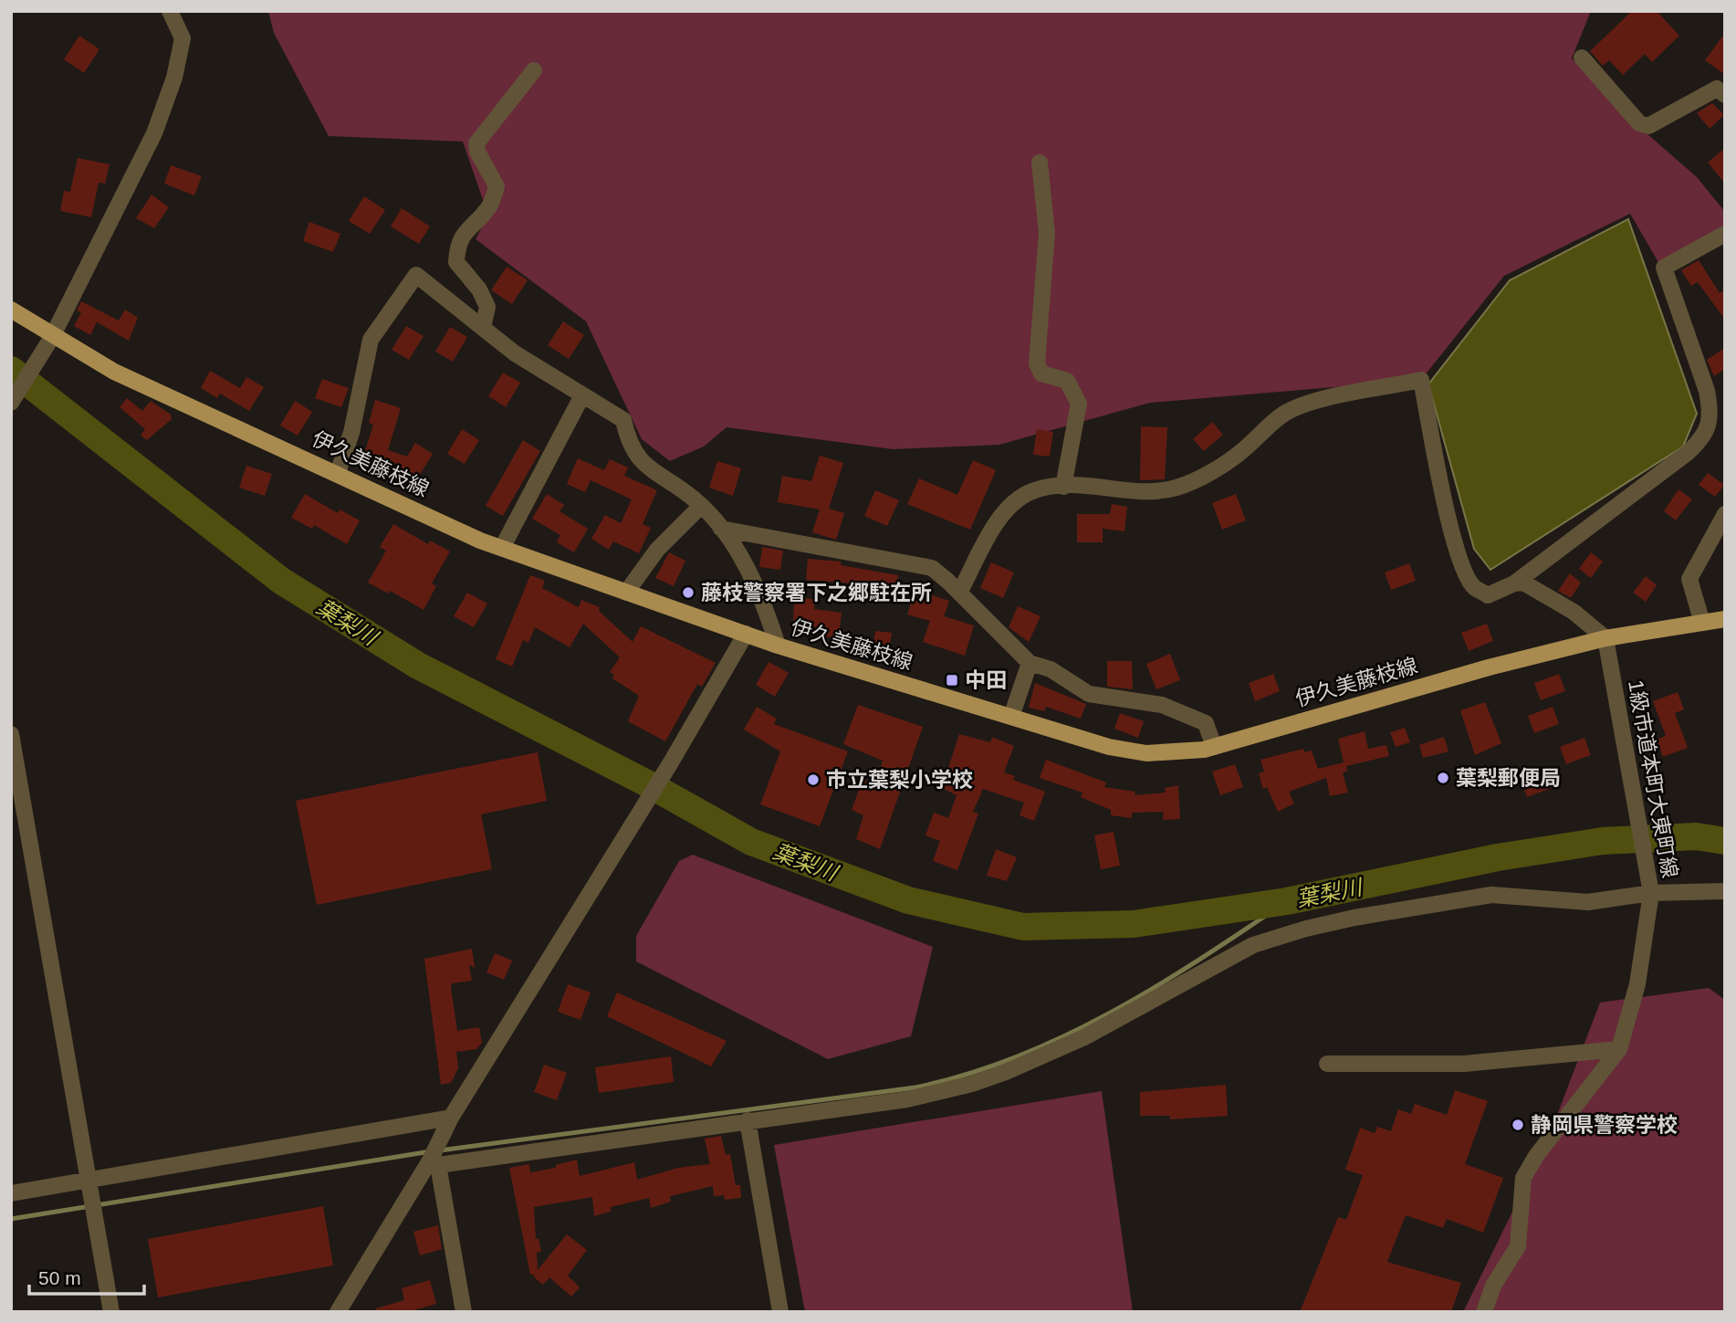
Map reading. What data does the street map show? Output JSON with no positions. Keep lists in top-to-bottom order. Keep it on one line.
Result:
{"streets":{"main road":["伊久美藤枝線"],"street":["1級市道本町大東町線"]},"crossings":[["伊久美藤枝線","1級市道本町大東町線"]],"water":["葉梨川"],"places":{"other":["藤枝警察署下之郷駐在所","葉梨郵便局","市立葉梨小学校","静岡県警察学校"],"transit":["中田"]},"scale_bar":"50 m"}
